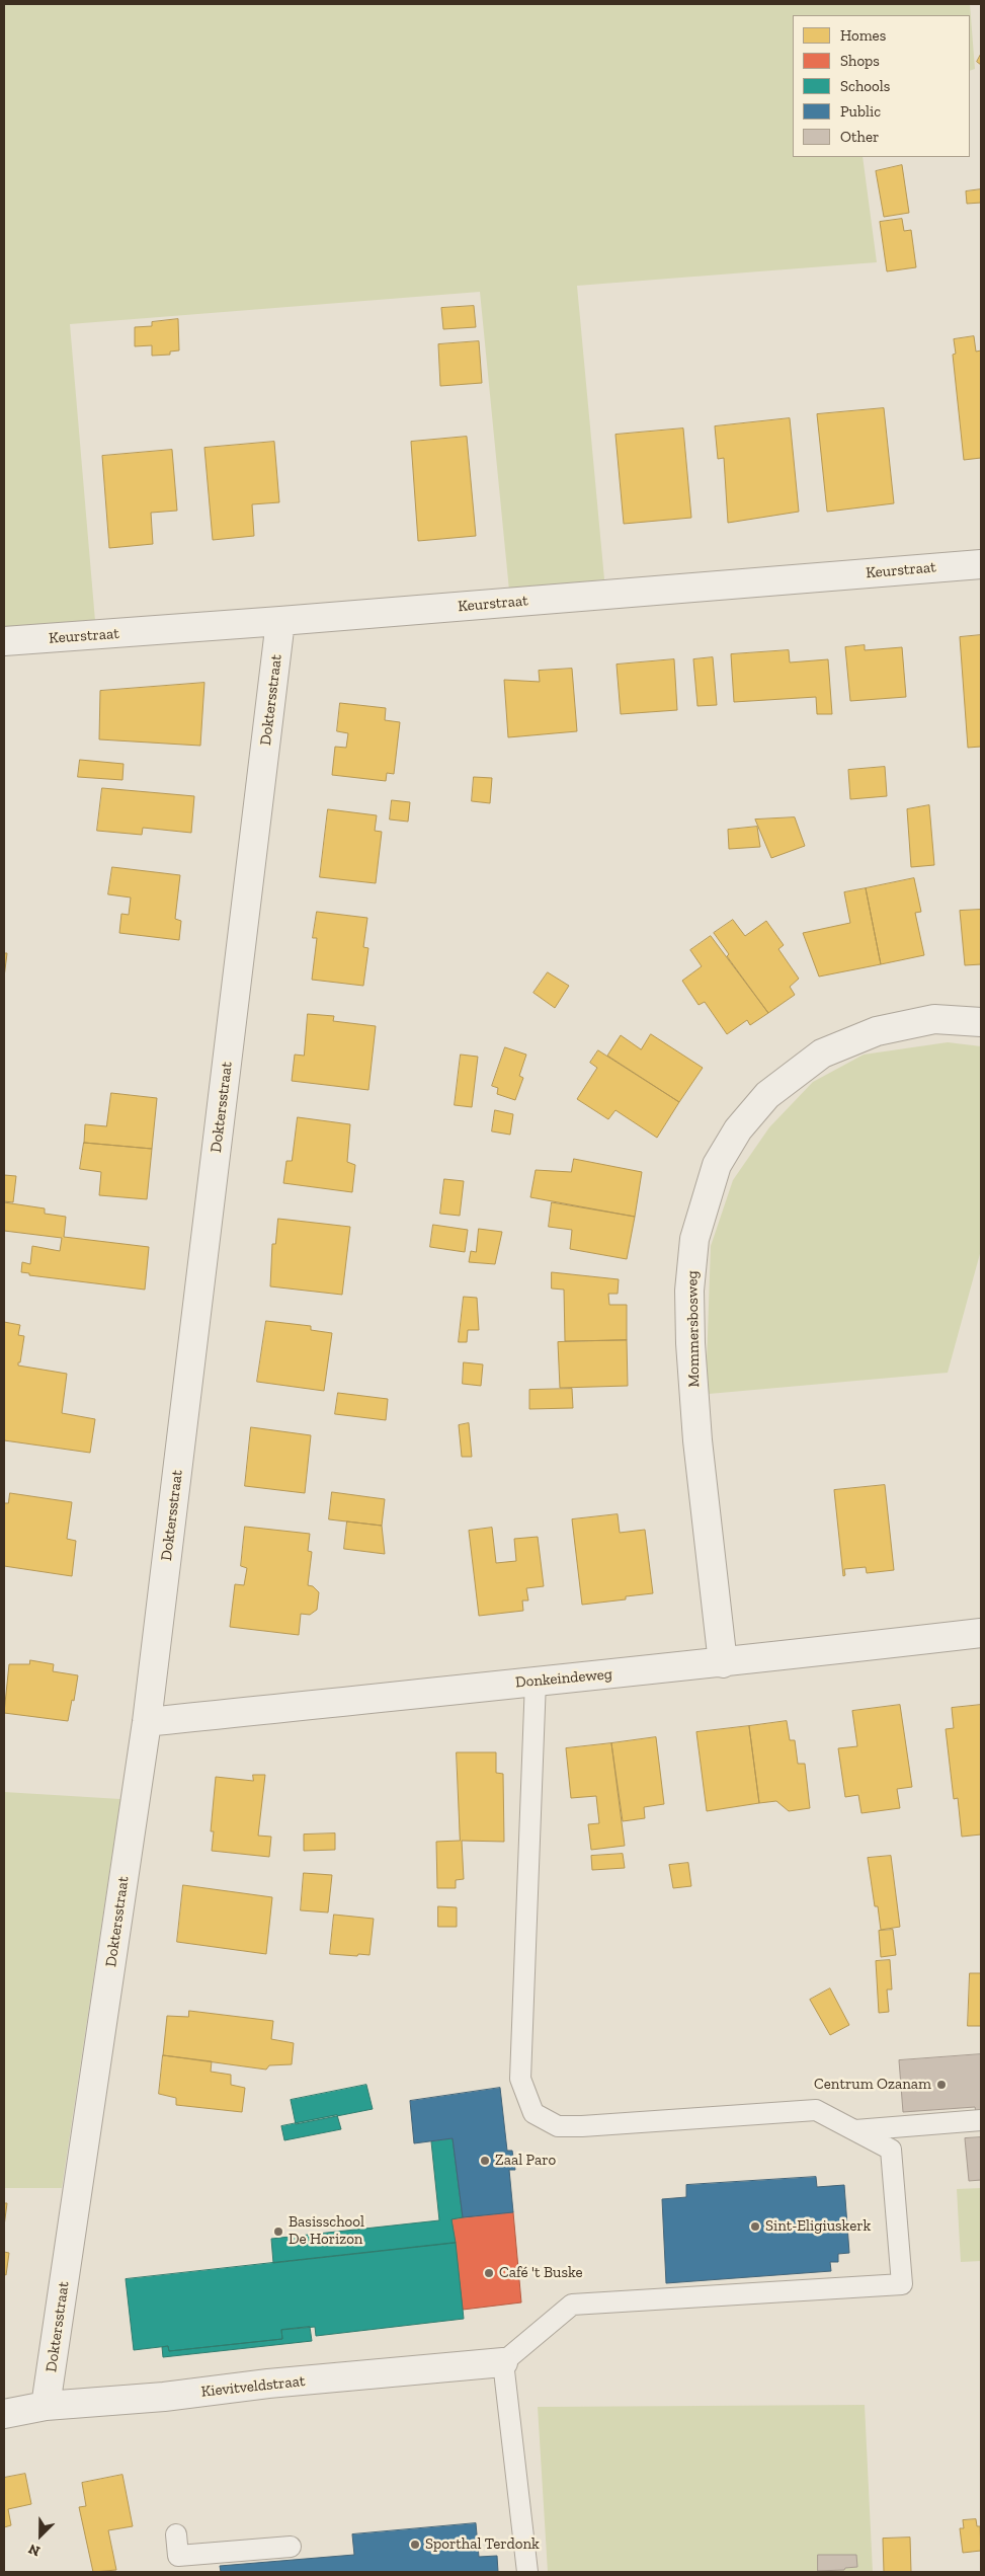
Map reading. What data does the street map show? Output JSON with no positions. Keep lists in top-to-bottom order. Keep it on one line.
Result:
{"streets":{"street":["Keurstraat","Doktersstraat","Mommersbosweg","Donkeindeweg","Kievitveldstraat"]},"crossings":[["Keurstraat","Doktersstraat"],["Doktersstraat","Donkeindeweg"],["Doktersstraat","Kievitveldstraat"],["Mommersbosweg","Donkeindeweg"]],"places":["Centrum Ozanam","Zaal Paro","Sint-Eligiuskerk","Basisschool De Horizon","Café 't Buske","Sporthal Terdonk"],"legend":["Homes","Shops","Schools","Public","Other"],"north":"bottom left"}
